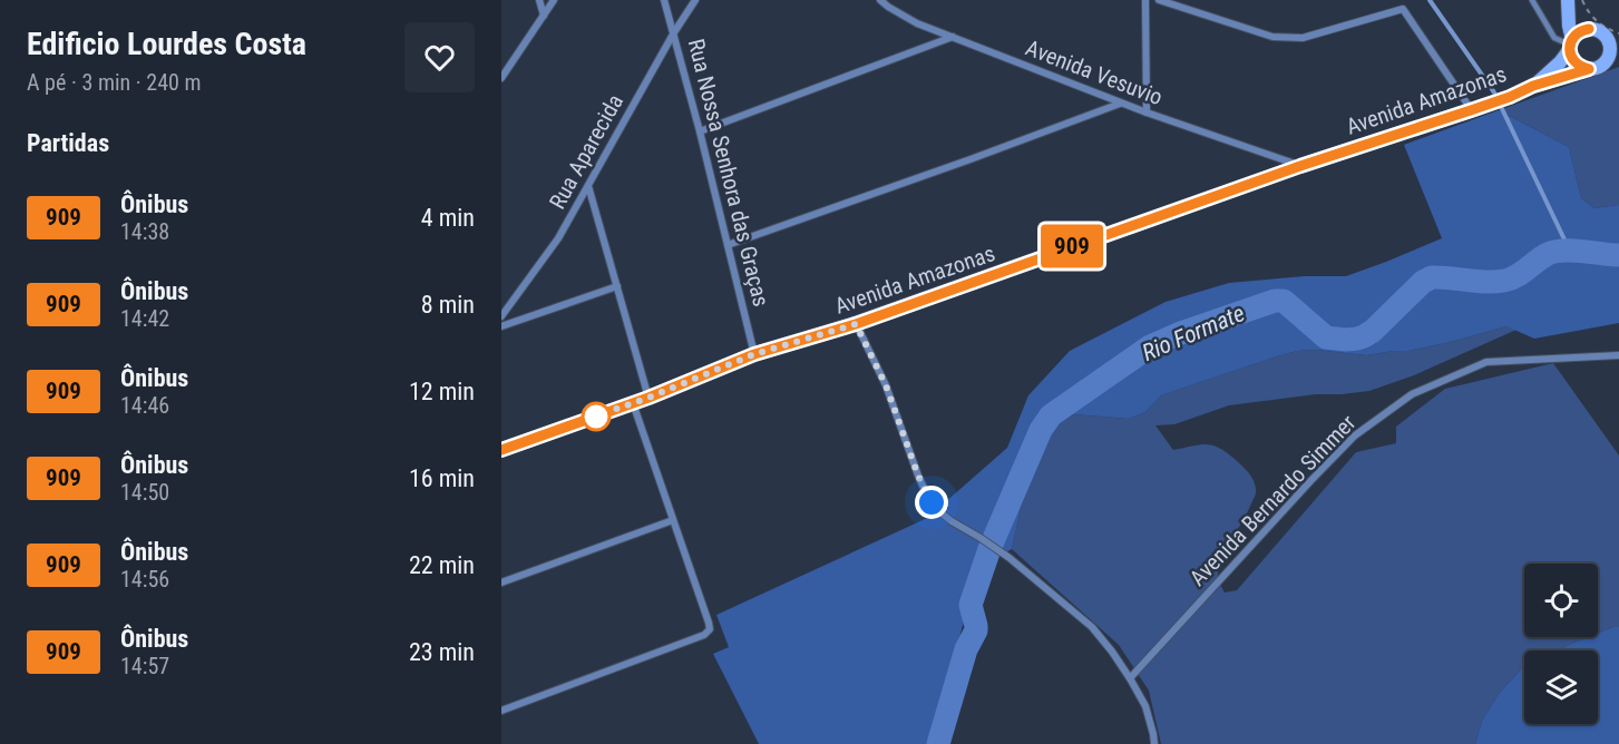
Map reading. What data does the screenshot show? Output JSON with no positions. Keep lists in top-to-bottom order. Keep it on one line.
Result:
{"streets":{"street":["Avenida Vesuvio","Avenida Amazonas","Rua Aparecida","Rua Nossa Senhora das Graças","Avenida Bernardo Simmer"]},"crossings":[["Avenida Vesuvio","Avenida Amazonas"],["Avenida Amazonas","Rua Nossa Senhora das Graças"],["Rua Aparecida","Rua Nossa Senhora das Graças"]],"water":["Rio Formate"],"lines":["bus line 909"],"page":{"heading":[["Edificio Lourdes Costa","A pé · 3 min · 240 m"],"Partidas"],"on_map":"909","list":[{"mark":"909","name":"Ônibus","note":"14:38","value":"4 min"},{"mark":"909","name":"Ônibus","note":"14:42","value":"8 min"},{"mark":"909","name":"Ônibus","note":"14:46","value":"12 min"},{"mark":"909","name":"Ônibus","note":"14:50","value":"16 min"},{"mark":"909","name":"Ônibus","note":"14:56","value":"22 min"},{"mark":"909","name":"Ônibus","note":"14:57","value":"23 min"}]}}
